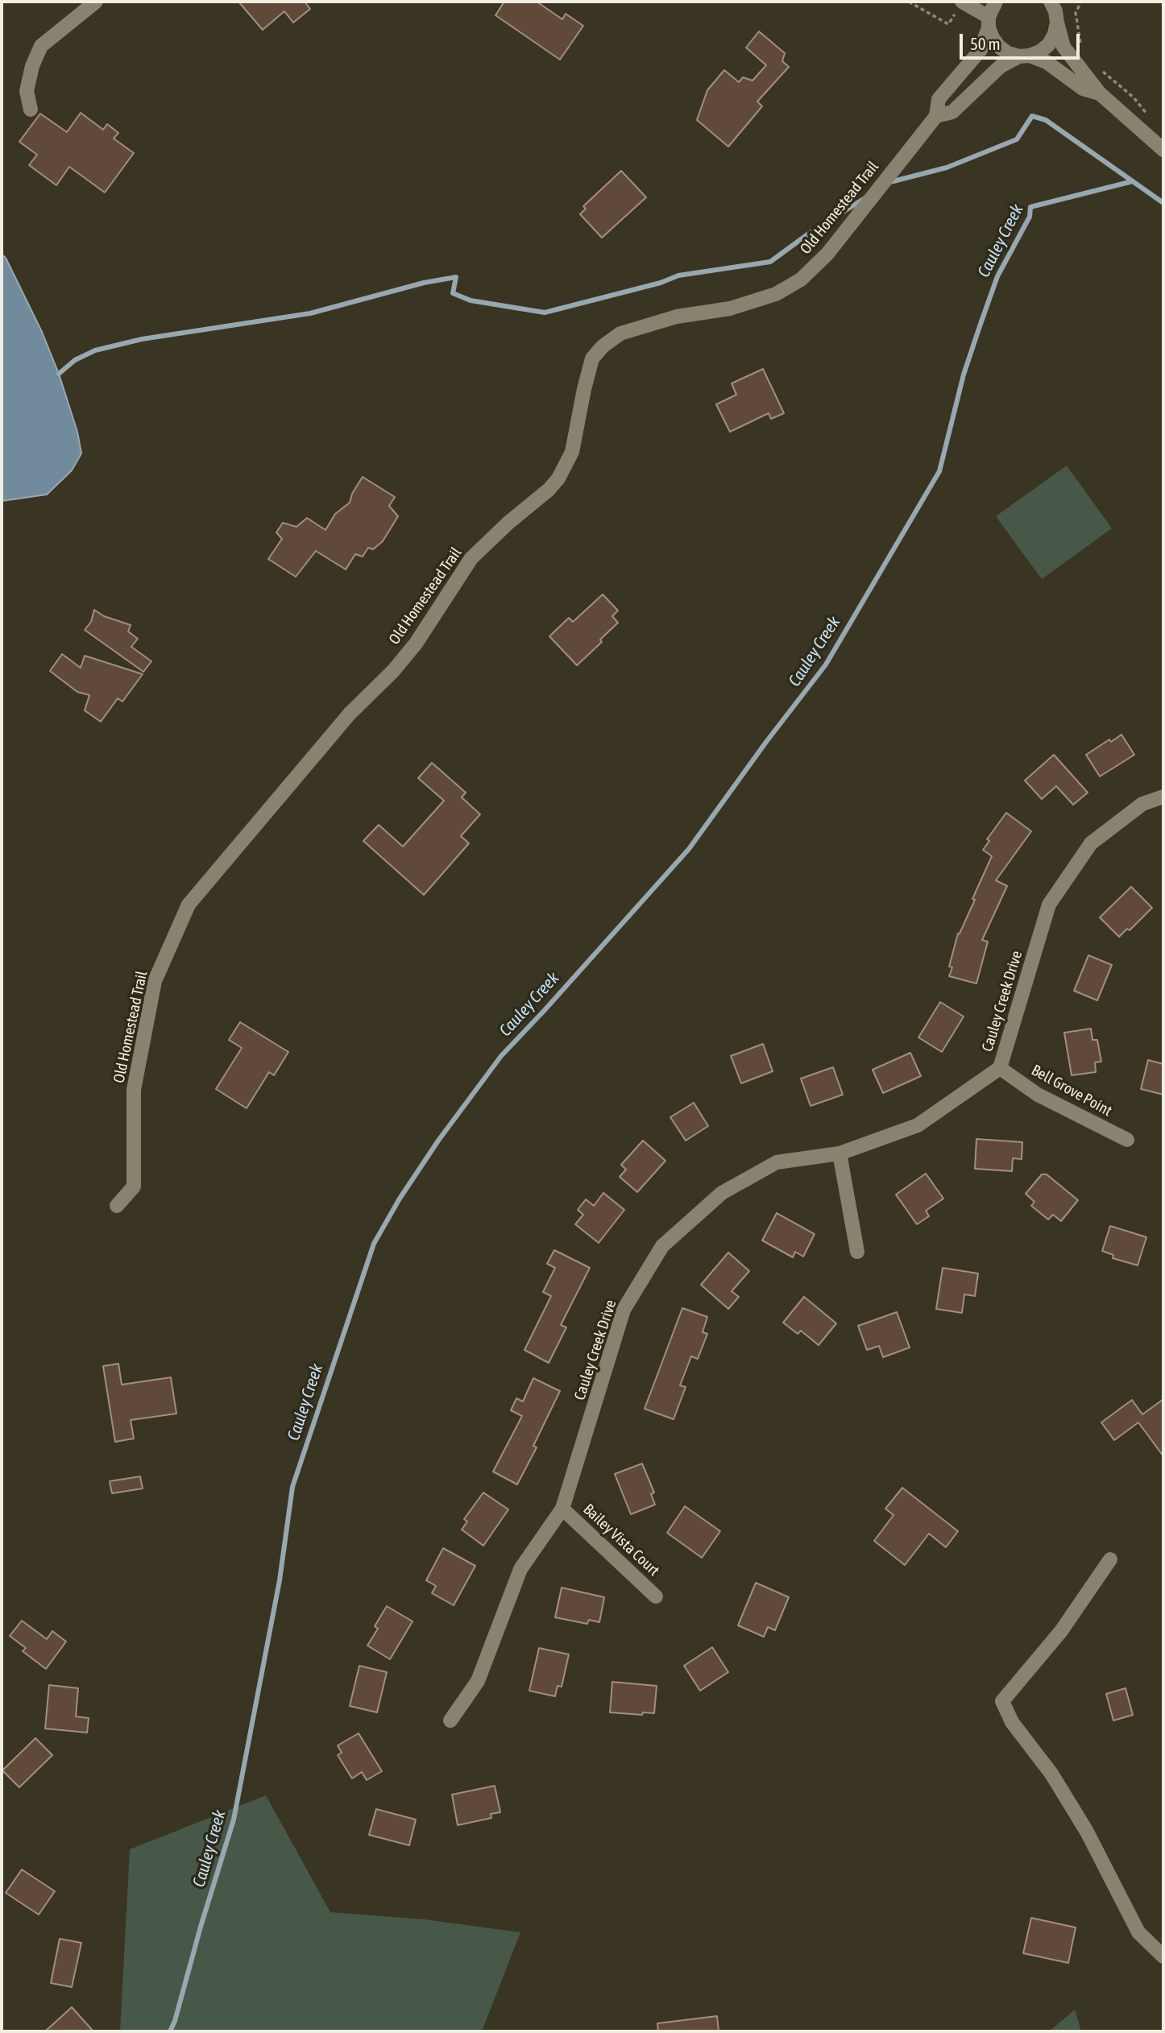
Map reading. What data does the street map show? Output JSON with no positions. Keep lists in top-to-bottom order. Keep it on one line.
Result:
{"streets":{"street":["Old Homestead Trail","Cauley Creek Drive","Bell Grove Point","Bailey Vista Court"]},"crossings":[["Cauley Creek Drive","Bell Grove Point"],["Cauley Creek Drive","Bailey Vista Court"]],"water":["Cauley Creek"],"scale_bar":"50 m"}
